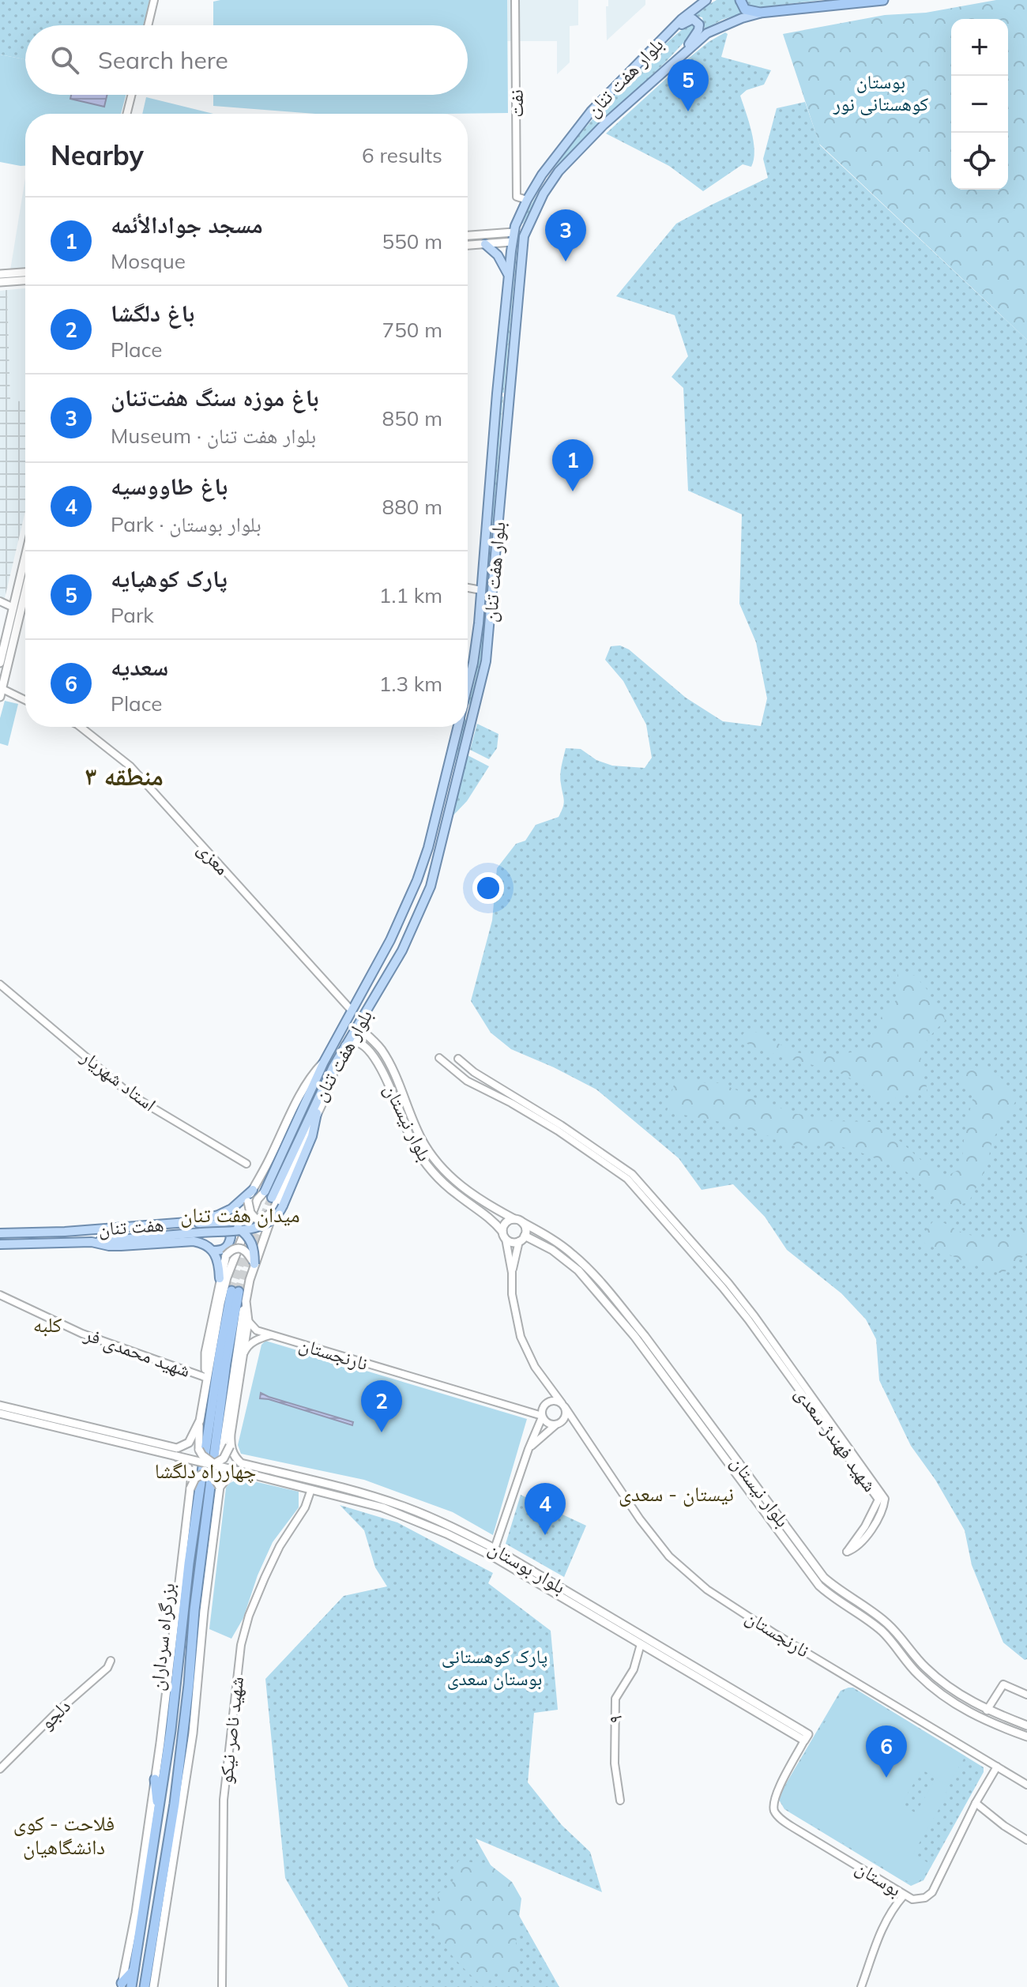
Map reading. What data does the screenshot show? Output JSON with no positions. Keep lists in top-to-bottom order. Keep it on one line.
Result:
{"streets":{"highway":["بزرگراه سرداران"],"main road":["بلوار هفت تنان","بلوار نیستان","هفت تنان","بلوار بوستان"],"street":["نفت","معزی","استاد شهریار","شهید محمدی فر","نارنجستان","شهید فهندژ سعدی","دلجو","۹","شهید ناصر نیکو","بوستان"]},"crossings":[["بلوار هفت تنان","نفت"],["بلوار هفت تنان","معزی"],["بلوار هفت تنان","بلوار نیستان"],["نارنجستان","بوستان"],["بلوار بوستان","۹"],["بلوار بوستان","شهید ناصر نیکو"],["بلوار بوستان","بوستان"]],"districts":["منطقه ۳","میدان هفت تنان","کلبه","چهارراه دلگشا","نیستان - سعدی","فلاحت - کوی دانشگاهیان"],"parks":["بوستان کوهستانی نور","پارک کوهستانی بوستان سعدی"],"page":{"map_buttons":["+","−"],"search":"Search here","pins":["5","3","1","2","4","6"],"heading":["Nearby","6 results"],"list":[{"mark":"1","name":"مسجد جوادالأئمه","note":"Mosque","value":"550 m"},{"mark":"2","name":"باغ دلگشا","note":"Place","value":"750 m"},{"mark":"3","name":"باغ‌ موزه سنگ هفت‌تنان","note":"Museum · بلوار هفت تنان","value":"850 m"},{"mark":"4","name":"باغ طاووسیه","note":"Park · بلوار بوستان","value":"880 m"},{"mark":"5","name":"پارک کوهپایه","note":"Park","value":"1.1 km"},{"mark":"6","name":"سعدیه","note":"Place","value":"1.3 km"}]}}
